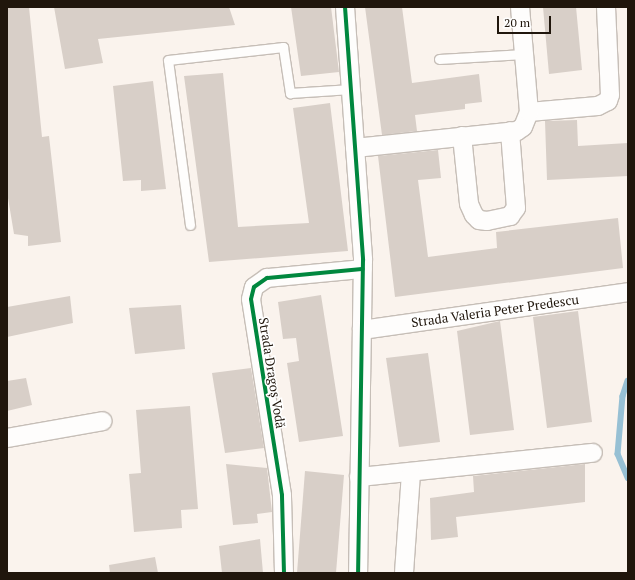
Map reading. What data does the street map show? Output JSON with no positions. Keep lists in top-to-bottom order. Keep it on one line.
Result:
{"streets":{"street":["Strada Valeria Peter Predescu","Strada Dragoș Vodă"]},"scale_bar":"20 m"}
